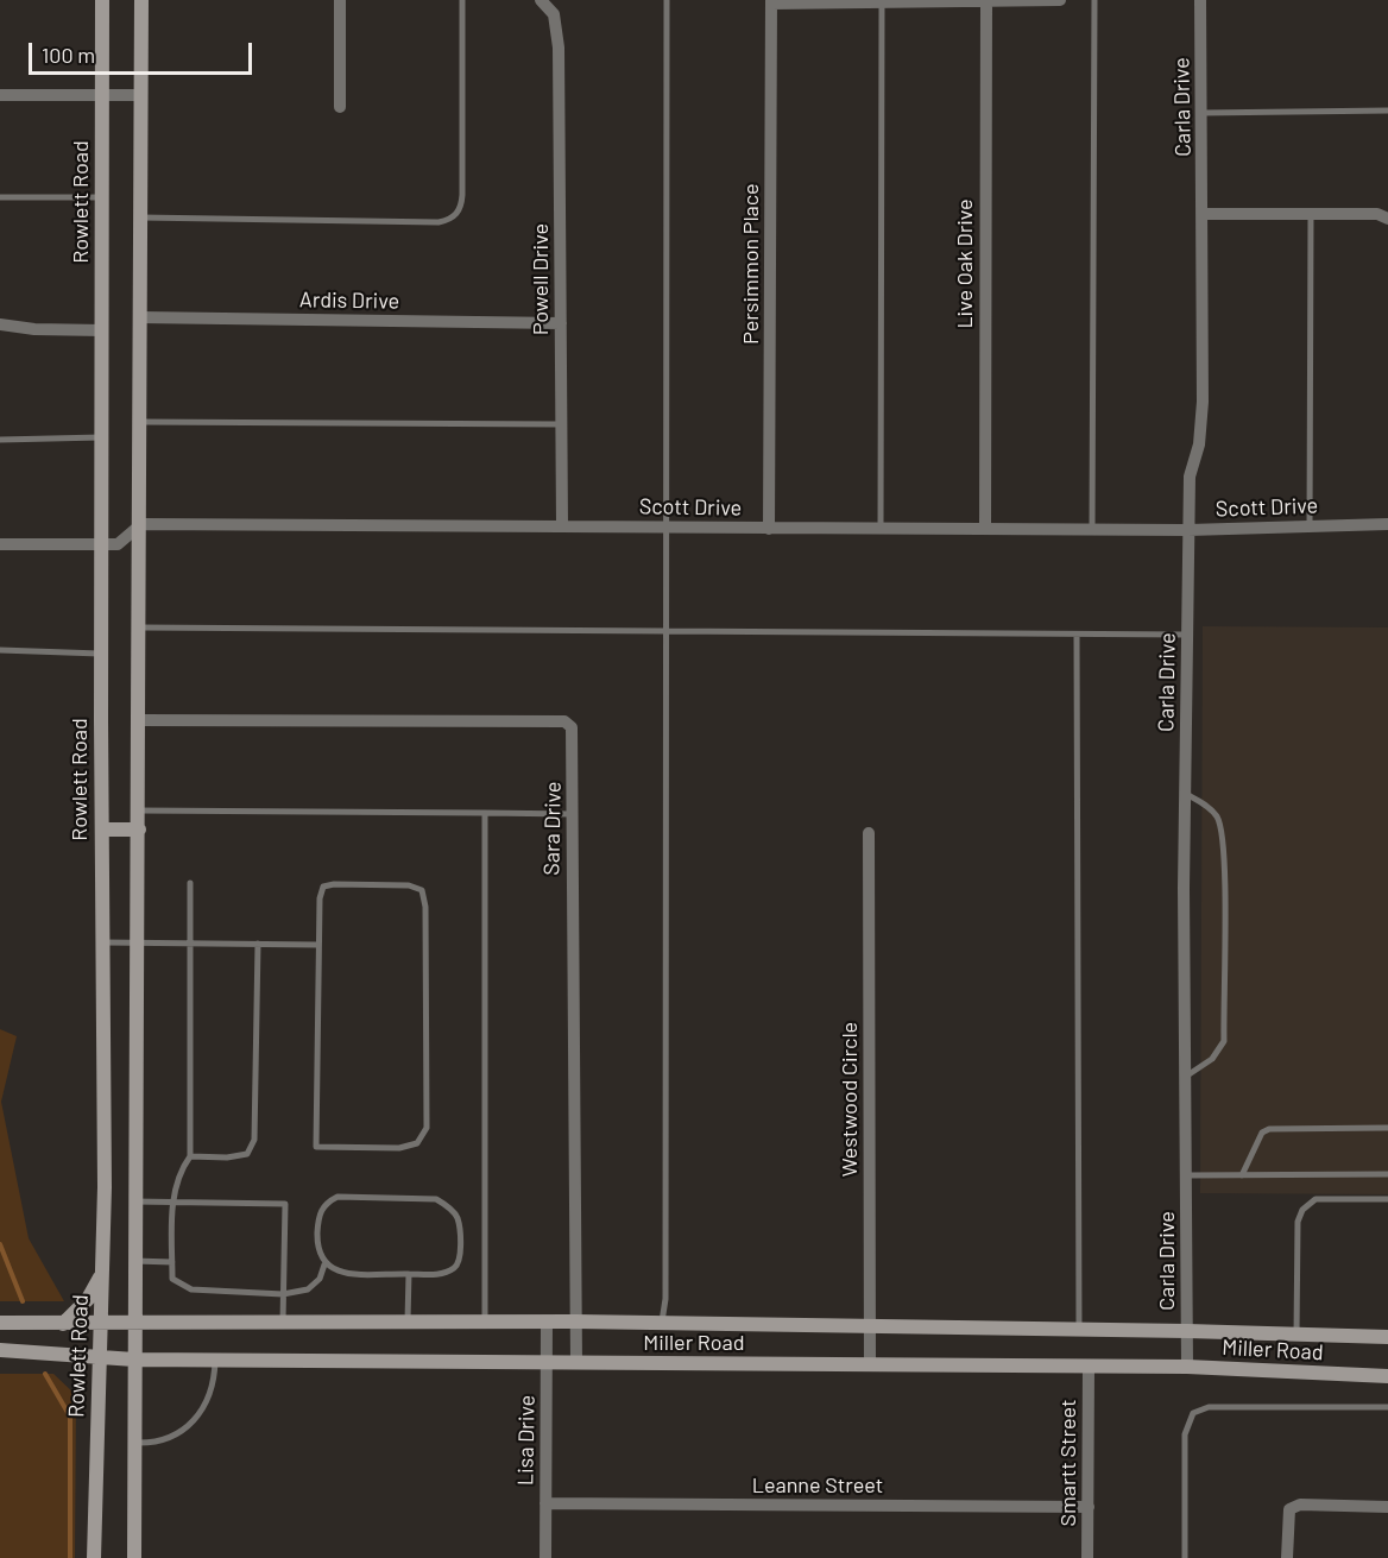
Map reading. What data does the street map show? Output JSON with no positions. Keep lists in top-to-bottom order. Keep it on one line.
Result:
{"streets":{"main road":["Rowlett Road","Miller Road"],"street":["Carla Drive","Persimmon Place","Live Oak Drive","Powell Drive","Ardis Drive","Scott Drive","Sara Drive","Westwood Circle","Lisa Drive","Smartt Street","Leanne Street"]},"crossings":[["Carla Drive","Scott Drive"],["Carla Drive","Miller Road"],["Rowlett Road","Miller Road"],["Persimmon Place","Scott Drive"],["Live Oak Drive","Scott Drive"],["Powell Drive","Ardis Drive"],["Powell Drive","Scott Drive"],["Sara Drive","Miller Road"],["Westwood Circle","Miller Road"],["Miller Road","Lisa Drive"],["Miller Road","Smartt Street"],["Lisa Drive","Leanne Street"],["Smartt Street","Leanne Street"]],"scale_bar":"100 m"}
